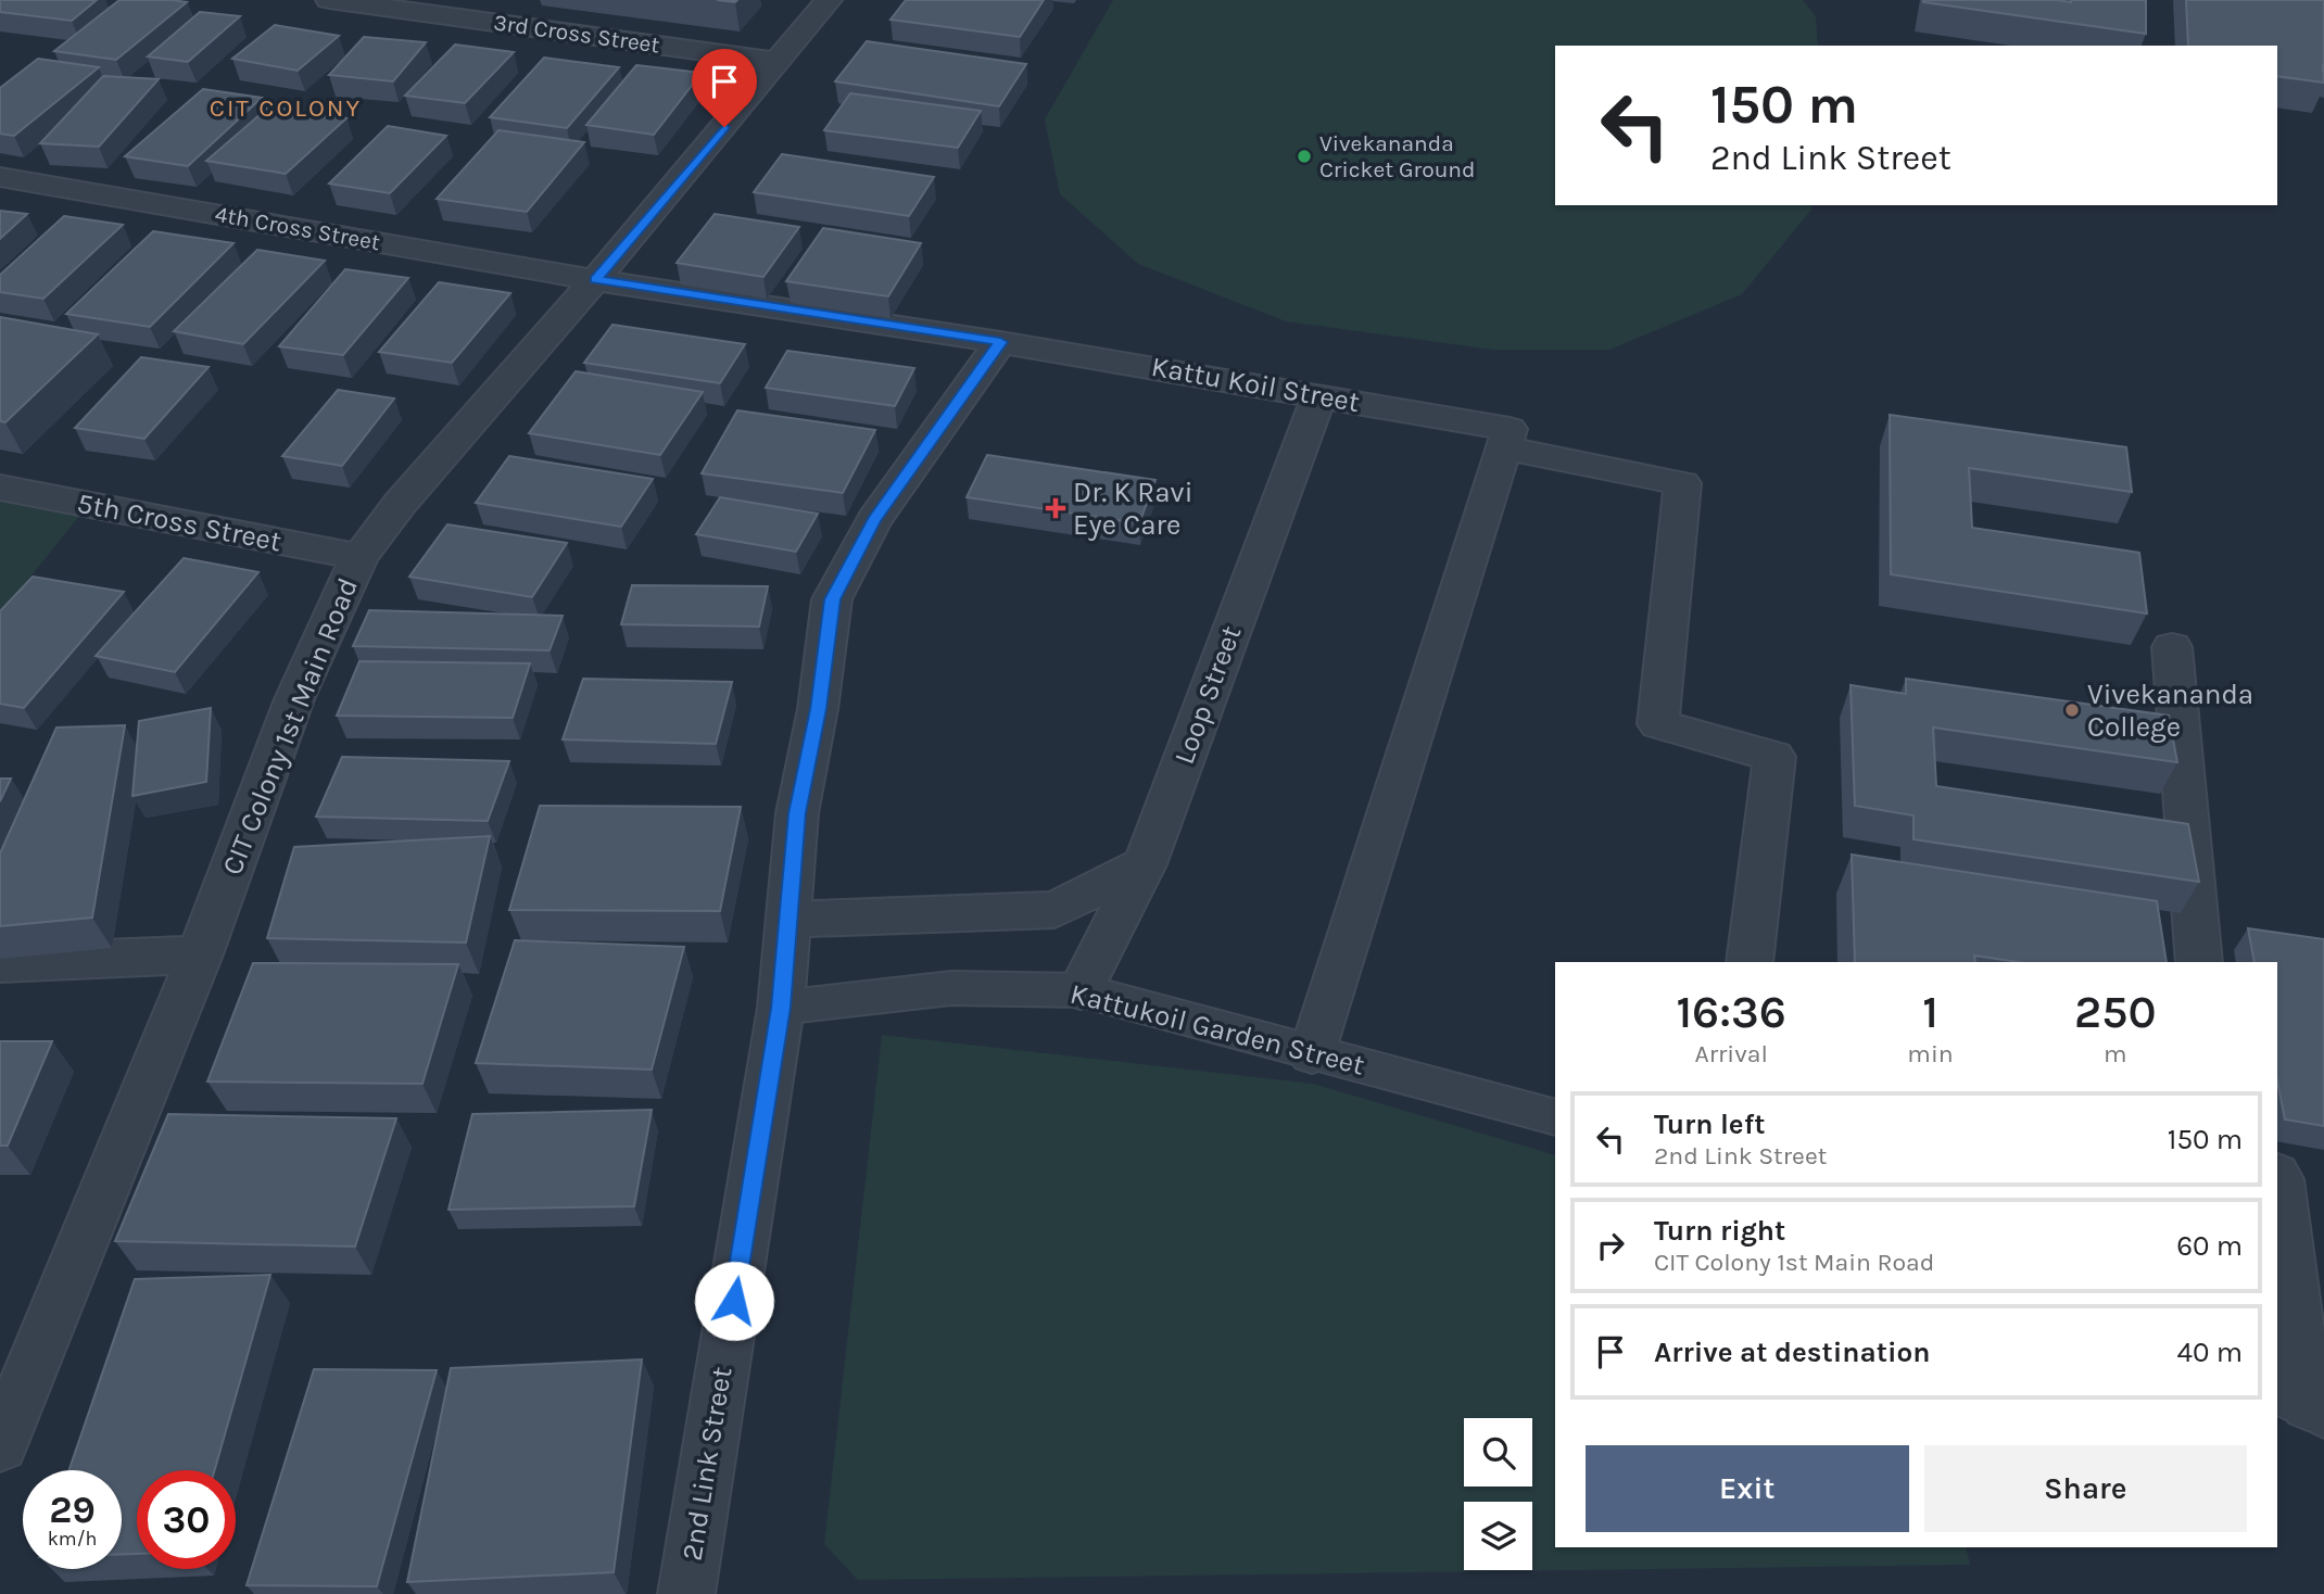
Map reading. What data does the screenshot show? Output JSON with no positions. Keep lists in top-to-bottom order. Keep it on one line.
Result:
{"streets":{"street":["3rd Cross Street","4th Cross Street","Kattu Koil Street","5th Cross Street","Loop Street","CIT Colony 1st Main Road","2nd Link Street"],"lane":["Kattukoil Garden Street"]},"crossings":[["3rd Cross Street","CIT Colony 1st Main Road"],["4th Cross Street","CIT Colony 1st Main Road"],["Kattu Koil Street","Loop Street"],["Kattu Koil Street","2nd Link Street"],["5th Cross Street","CIT Colony 1st Main Road"],["Loop Street","Kattukoil Garden Street"],["Kattukoil Garden Street","2nd Link Street"]],"districts":["CIT COLONY"],"places":{"other":["Vivekananda Cricket Ground","Vivekananda College"],"health":["Dr. K Ravi Eye Care"]},"page":{"turn":["150 m","2nd Link Street"],"eta":["16:36","Arrival","1","min","250","m"],"list":[{"name":"Turn left","note":"2nd Link Street","value":"150 m"},{"name":"Turn right","note":"CIT Colony 1st Main Road","value":"60 m"},{"name":"Arrive at destination","value":"40 m"}],"buttons":["Exit","Share"],"speed":"29 km/h","limit":"30"}}
